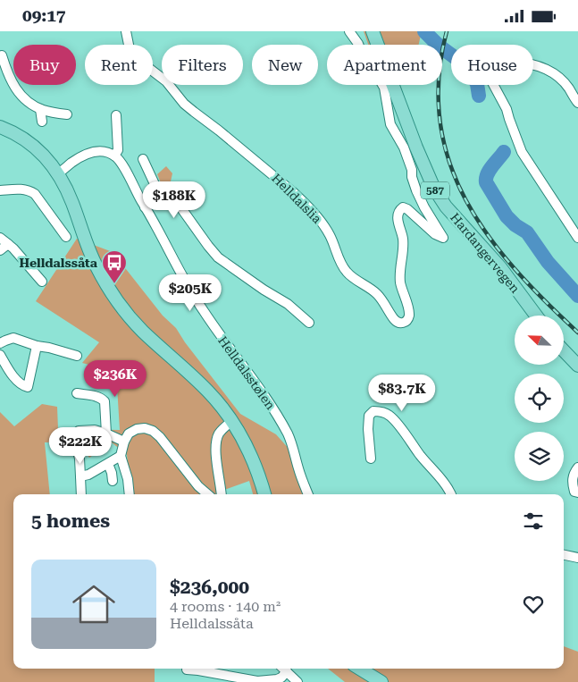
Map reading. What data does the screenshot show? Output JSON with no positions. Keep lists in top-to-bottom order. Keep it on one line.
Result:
{"streets":{"main road":["587","Hardangervegen"],"street":["Helldalslia","Helldalsstølen"]},"places":{"bus stop":["Helldalssåta"]},"north":"top left","page":{"status":"09:17","chip":["Buy","Rent","Filters","New","Apartment","House"],"price":["$188K","$205K","$236K","$83.7K","$222K"],"heading":"5 homes","list":[{"name":"$236,000","note":"4 rooms · 140 m² · Helldalssåta"}]}}
